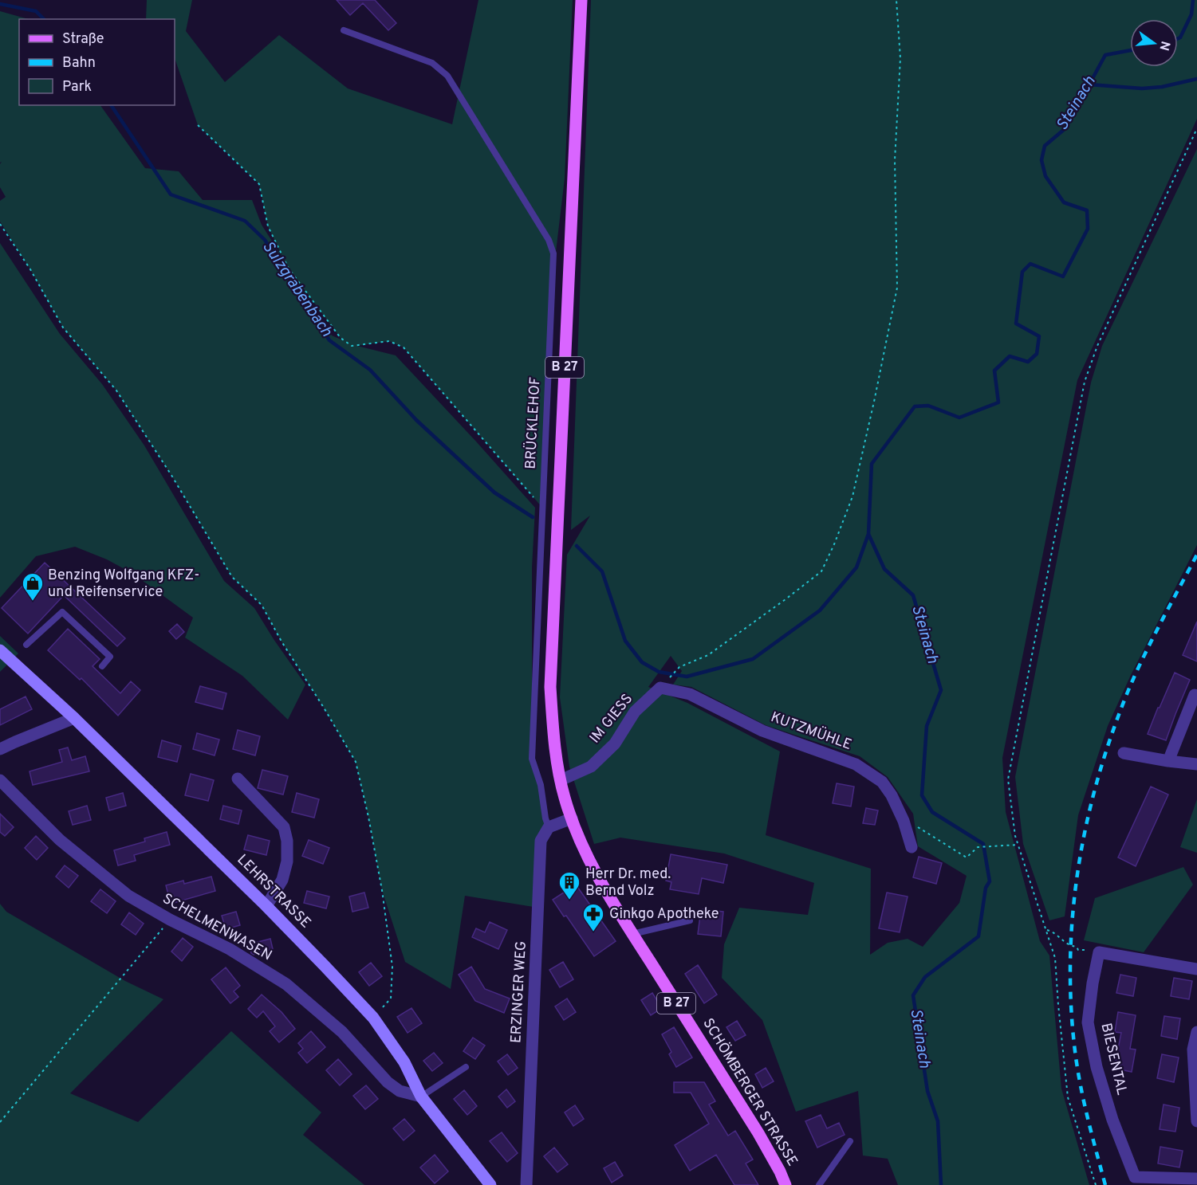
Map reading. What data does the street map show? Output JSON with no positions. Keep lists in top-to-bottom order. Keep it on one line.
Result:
{"streets":{"main road":["B 27","SCHÖMBERGER STRASSE"],"street":["IM GIESS","KUTZMÜHLE","LEHRSTRASSE","SCHELMENWASEN","ERZINGER WEG","BIESENTAL"],"lane":["BRÜCKLEHOF"]},"crossings":[["BRÜCKLEHOF","ERZINGER WEG"],["IM GIESS","KUTZMÜHLE"],["IM GIESS","SCHÖMBERGER STRASSE"],["LEHRSTRASSE","SCHELMENWASEN"]],"water":["Steinach","Sulzgrabenbach"],"places":{"shop":["Benzing Wolfgang KFZ- und Reifenservice"],"building":["Herr Dr. med. Bernd Volz"],"pharmacy":["Ginkgo Apotheke"]},"legend":["Straße","Bahn","Park"],"north":"right"}
